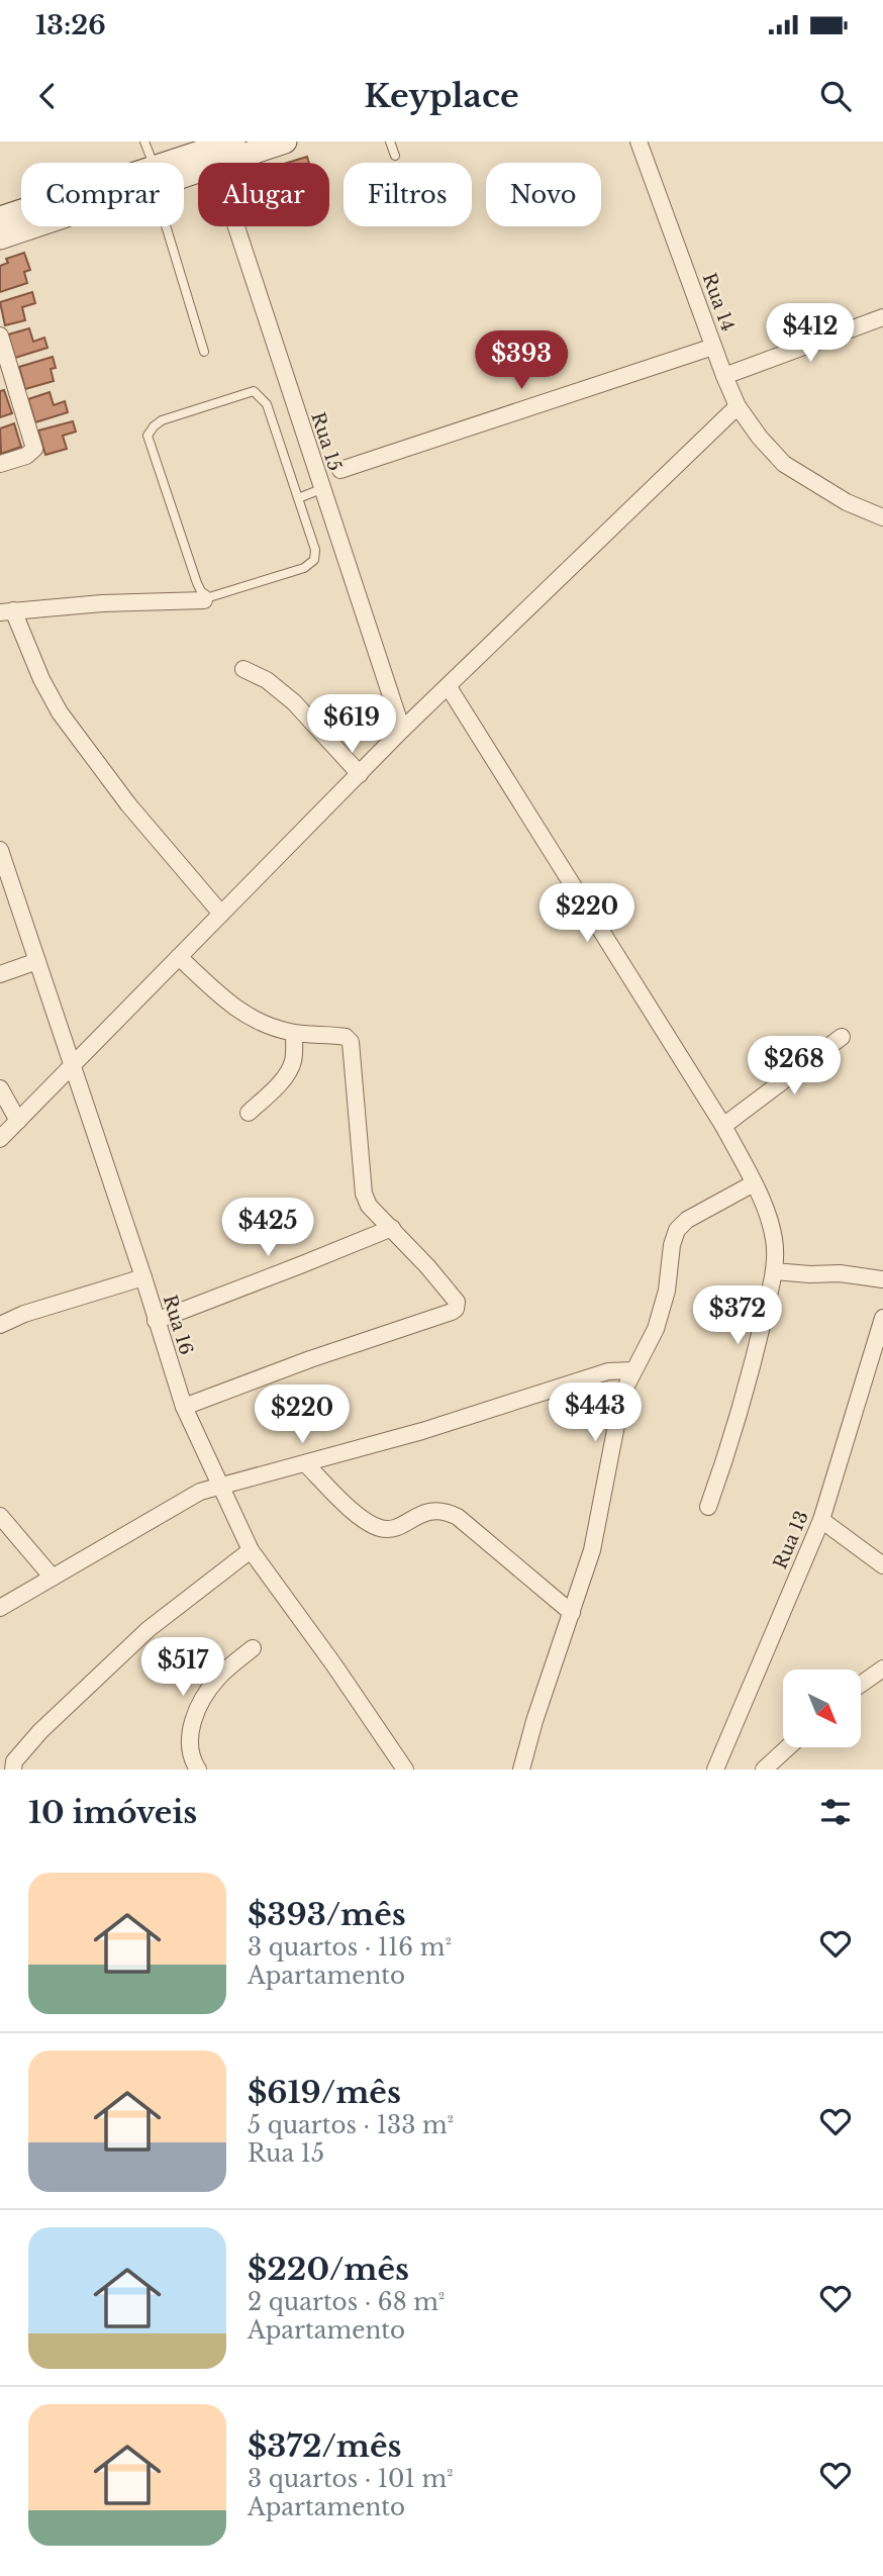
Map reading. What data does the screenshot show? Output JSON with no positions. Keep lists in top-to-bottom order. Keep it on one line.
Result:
{"streets":{"street":["Rua 14","Rua 15","Rua 16","Rua 13"]},"north":"bottom right","page":{"status":"13:26","header":"Keyplace","chip":["Comprar","Alugar","Filtros","Novo"],"price":["$412","$393","$619","$220","$268","$425","$372","$443","$220","$517"],"heading":"10 imóveis","list":[{"name":"$393/mês","note":"3 quartos · 116 m² · Apartamento"},{"name":"$619/mês","note":"5 quartos · 133 m² · Rua 15"},{"name":"$220/mês","note":"2 quartos · 68 m² · Apartamento"},{"name":"$372/mês","note":"3 quartos · 101 m² · Apartamento"}]}}
